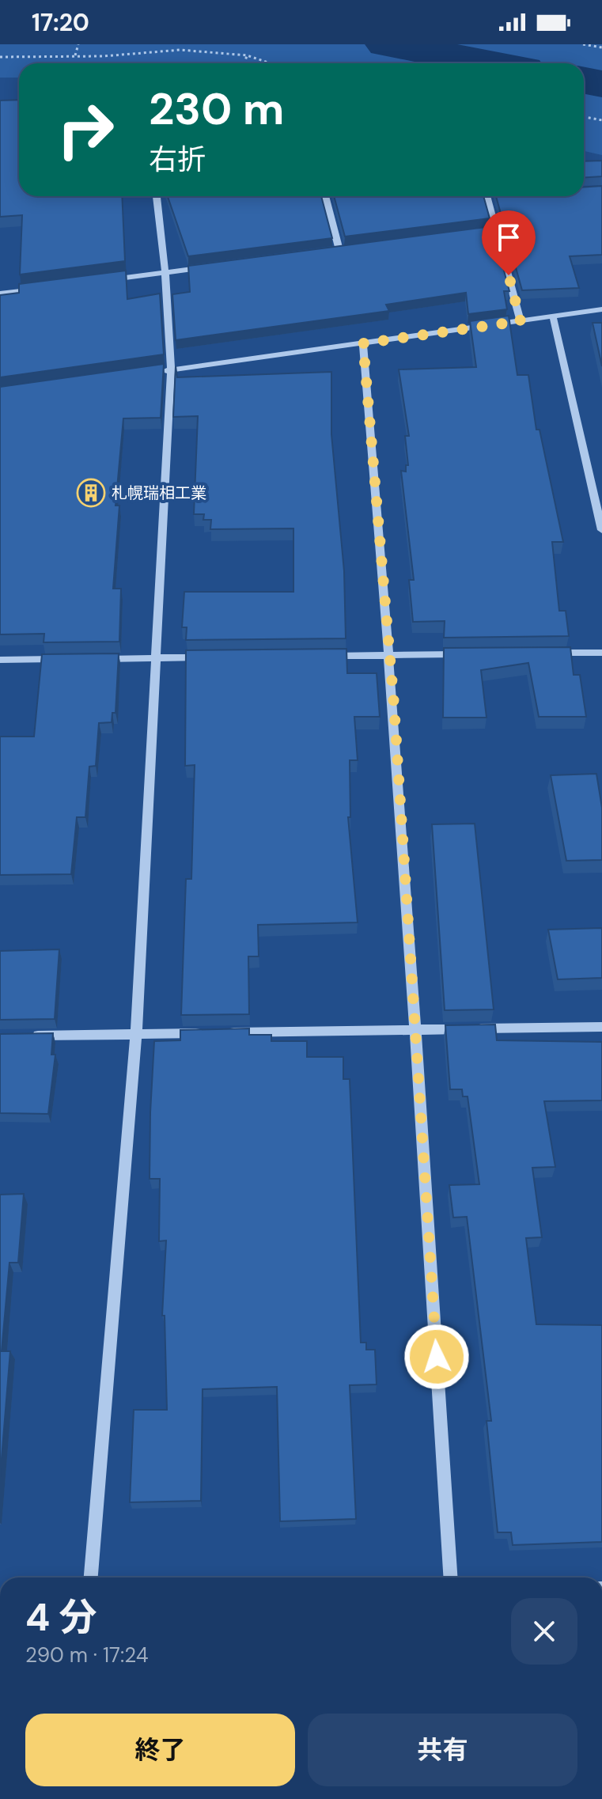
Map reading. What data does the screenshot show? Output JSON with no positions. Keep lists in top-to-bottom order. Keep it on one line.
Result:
{"places":{"building":["札幌瑞相工業"]},"page":{"status":"17:20","turn":["230 m","右折"],"heading":["4 分","290 m · 17:24"],"buttons":["終了","共有"]}}
